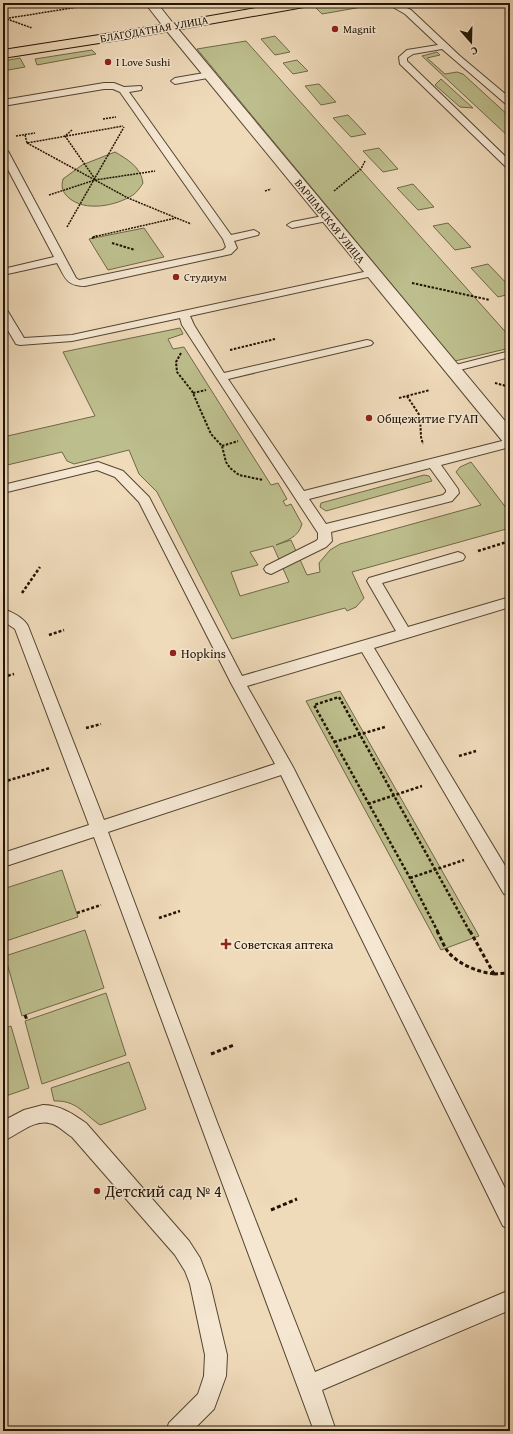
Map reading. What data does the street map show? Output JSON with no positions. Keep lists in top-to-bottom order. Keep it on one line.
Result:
{"streets":{"main road":["БЛАГОДАТНАЯ УЛИЦА"],"street":["ВАРШАВСКАЯ УЛИЦА"]},"crossings":[["БЛАГОДАТНАЯ УЛИЦА","ВАРШАВСКАЯ УЛИЦА"]],"places":{"other":["Magnit","I Love Sushi","Студиум","Общежитие ГУАП","Hopkins","Детский сад № 4"],"health":["Советская аптека"]},"north":"bottom"}
